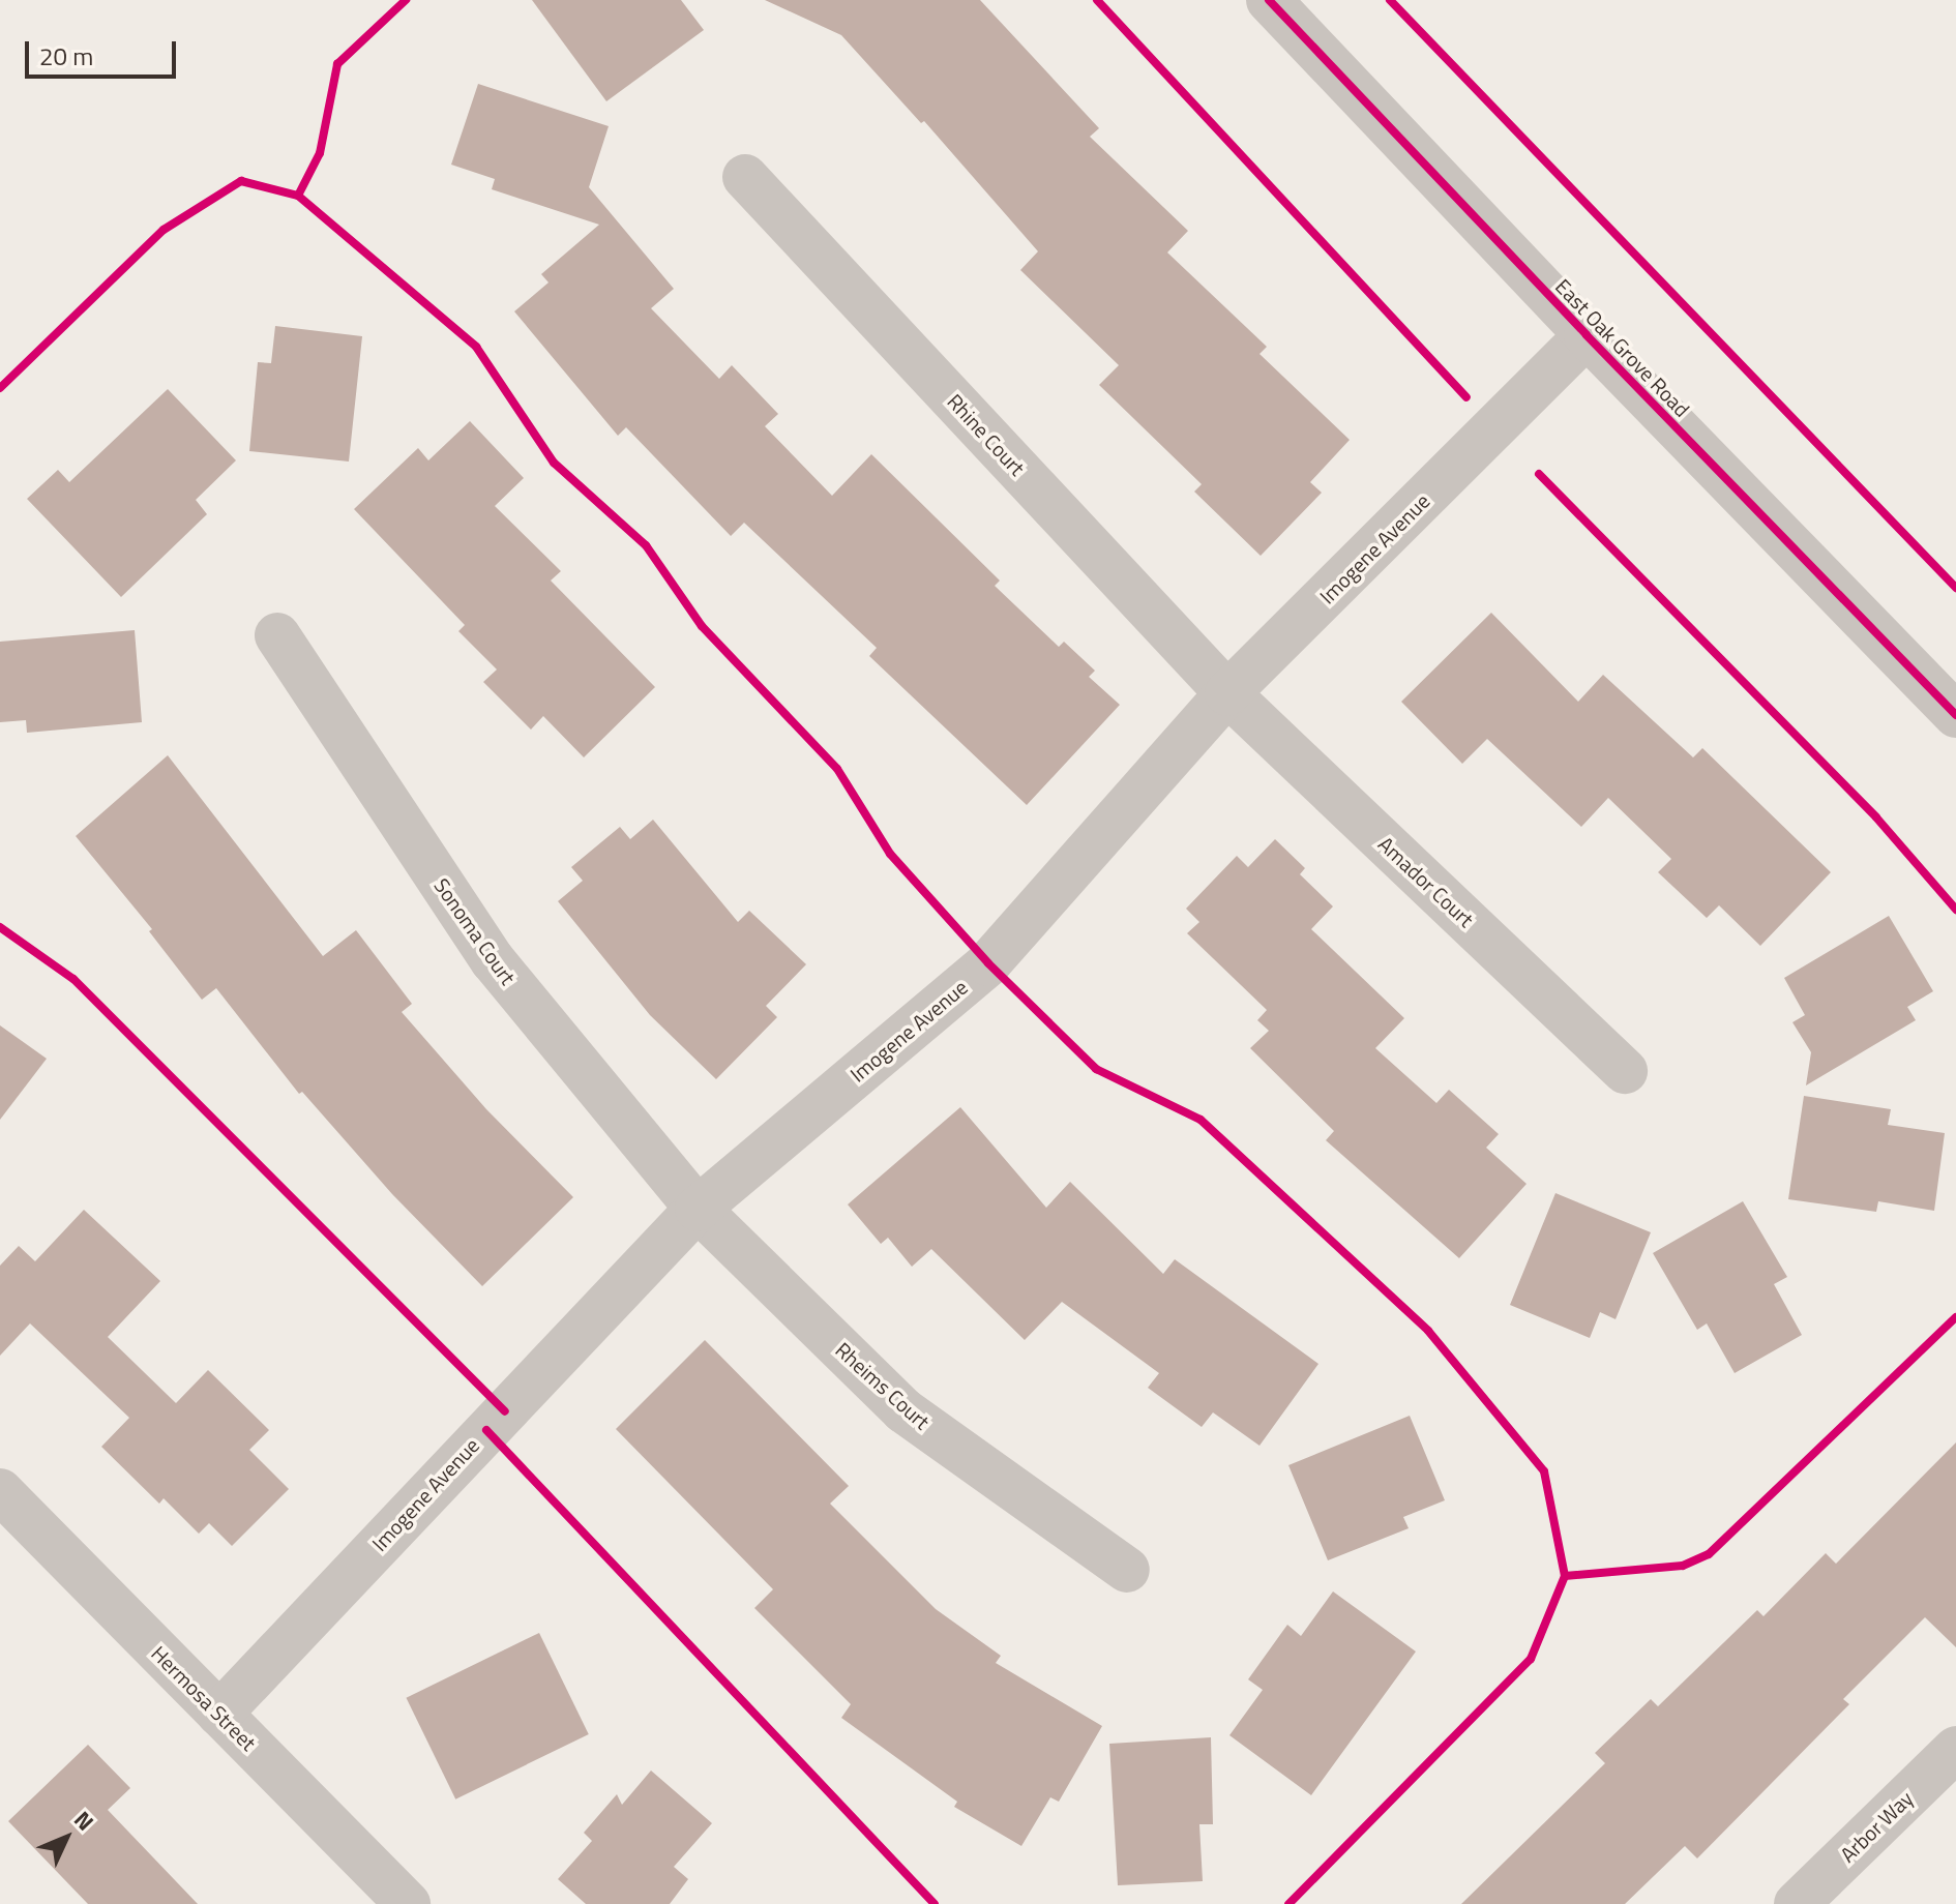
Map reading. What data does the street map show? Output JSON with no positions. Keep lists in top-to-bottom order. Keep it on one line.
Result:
{"streets":{"street":["East Oak Grove Road","Rhine Court","Imogene Avenue","Amador Court","Sonoma Court","Rheims Court","Hermosa Street","Arbor Way"]},"crossings":[["East Oak Grove Road","Imogene Avenue"],["Rhine Court","Imogene Avenue"],["Rhine Court","Amador Court"],["Imogene Avenue","Amador Court"],["Imogene Avenue","Sonoma Court"],["Imogene Avenue","Rheims Court"],["Imogene Avenue","Hermosa Street"],["Sonoma Court","Rheims Court"]],"scale_bar":"20 m","north":"top right"}
